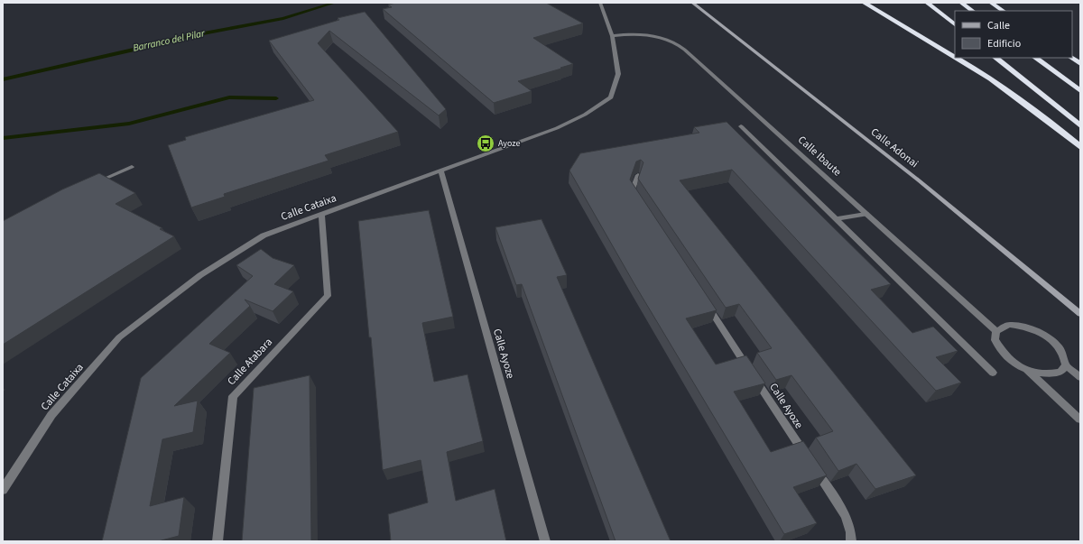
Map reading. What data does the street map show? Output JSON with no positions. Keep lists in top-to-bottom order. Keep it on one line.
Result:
{"streets":{"street":["Calle Adonai","Calle Ibaute","Calle Cataixa","Calle Ayoze","Calle Atabara"]},"crossings":[["Calle Ibaute","Calle Cataixa"],["Calle Cataixa","Calle Ayoze"],["Calle Cataixa","Calle Atabara"]],"water":["Barranco del Pilar"],"places":{"bus stop":["Ayoze"]},"legend":["Calle","Edificio"]}
